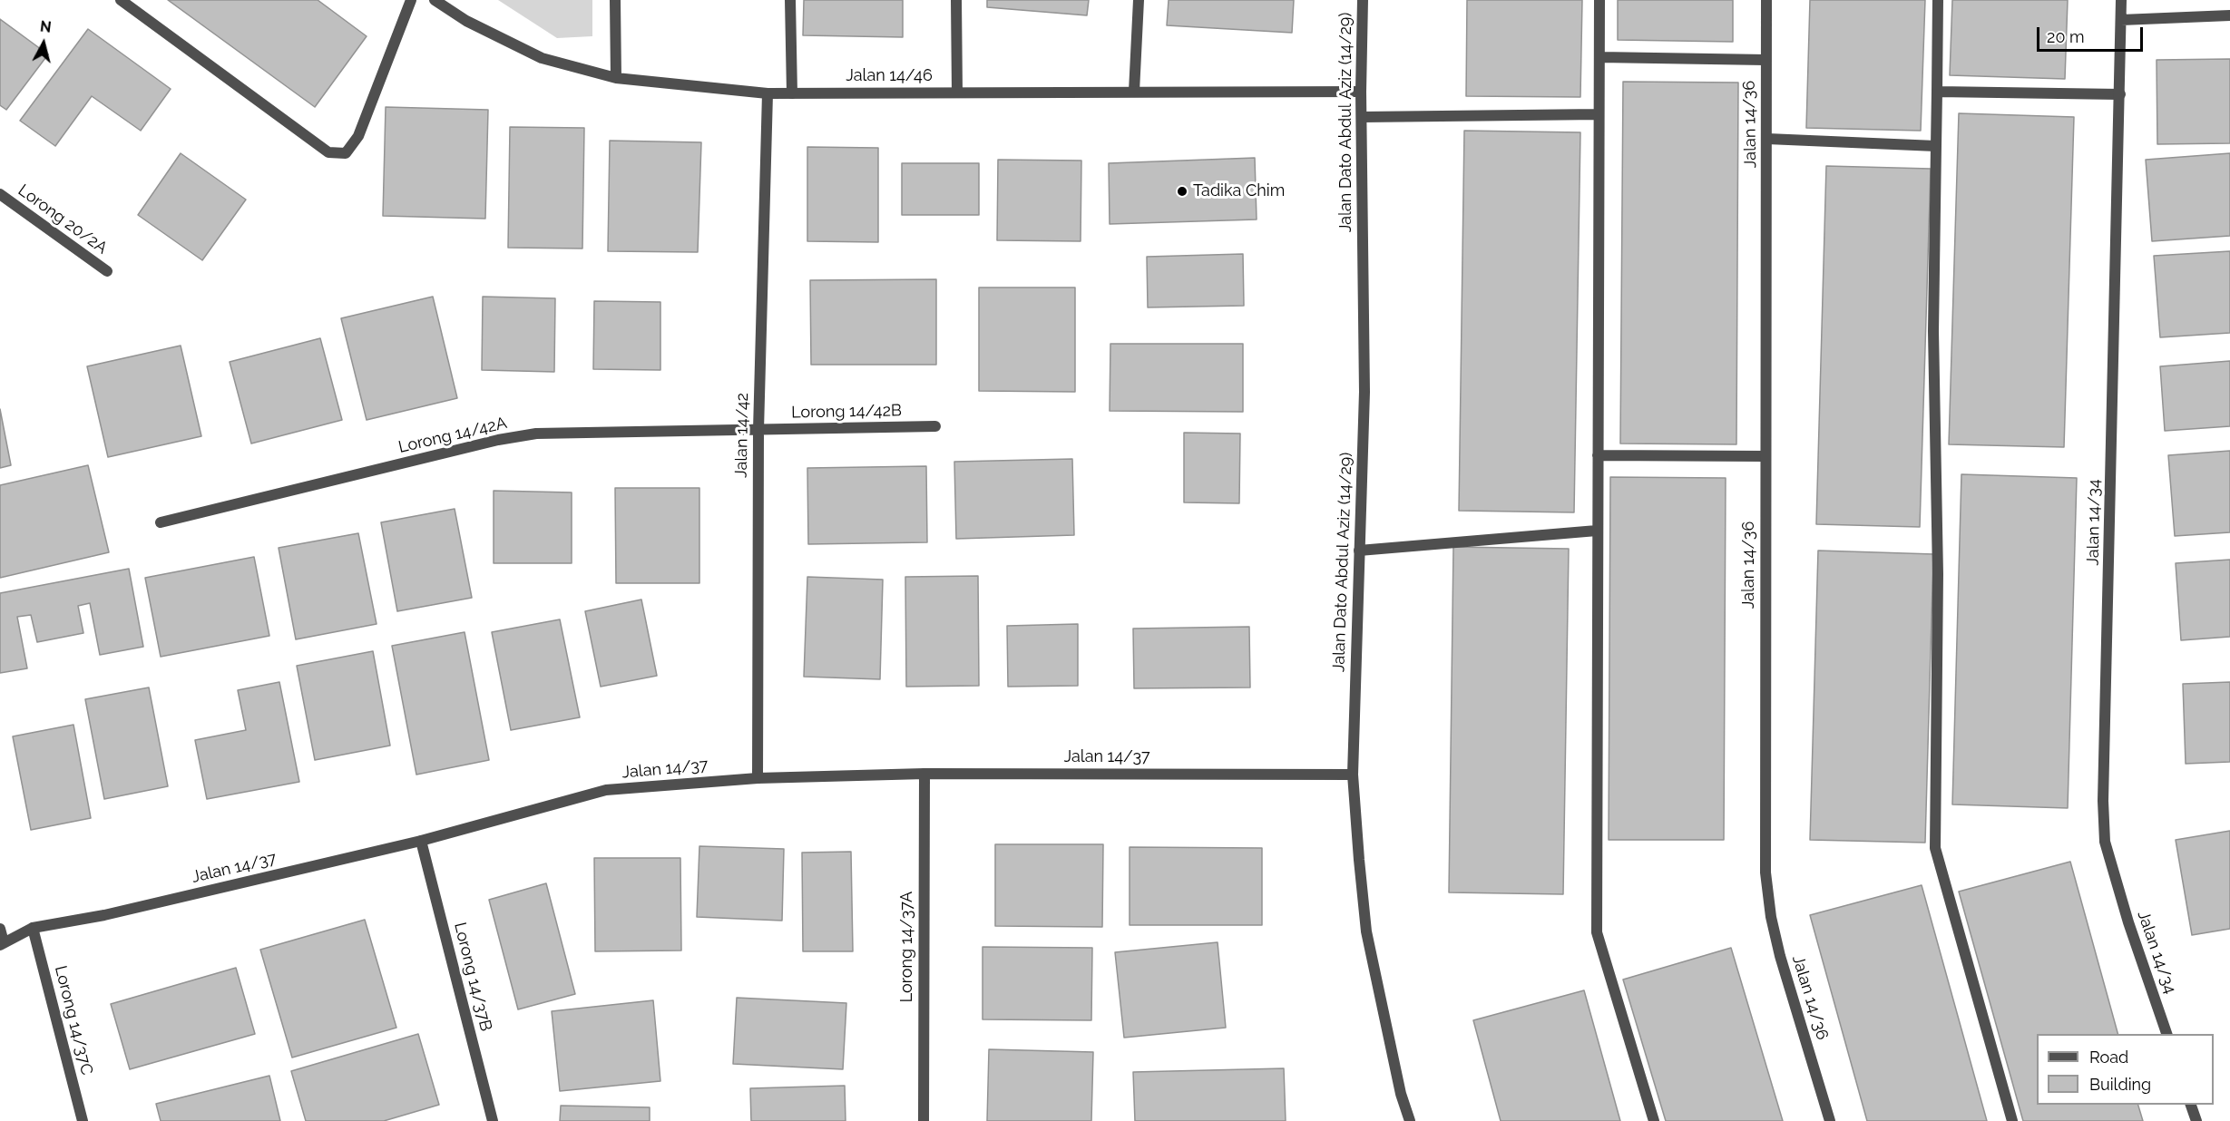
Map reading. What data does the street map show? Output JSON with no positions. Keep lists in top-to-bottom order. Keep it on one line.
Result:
{"streets":{"street":["Jalan 14/46","Jalan Dato Abdul Aziz (14/29)","Jalan 14/36","Lorong 20/2A","Lorong 14/42B","Lorong 14/42A","Jalan 14/42","Jalan 14/34","Jalan 14/37","Lorong 14/37A","Lorong 14/37B","Lorong 14/37C"]},"crossings":[["Jalan 14/46","Jalan Dato Abdul Aziz (14/29)"],["Jalan 14/46","Jalan 14/42"],["Jalan Dato Abdul Aziz (14/29)","Jalan 14/37"],["Lorong 14/42B","Lorong 14/42A"],["Lorong 14/42B","Jalan 14/42"],["Lorong 14/42A","Jalan 14/42"],["Jalan 14/42","Jalan 14/37"],["Jalan 14/37","Lorong 14/37A"],["Jalan 14/37","Lorong 14/37B"],["Jalan 14/37","Lorong 14/37C"]],"places":["Tadika Chim"],"legend":["Road","Building"],"scale_bar":"20 m","north":"top"}
